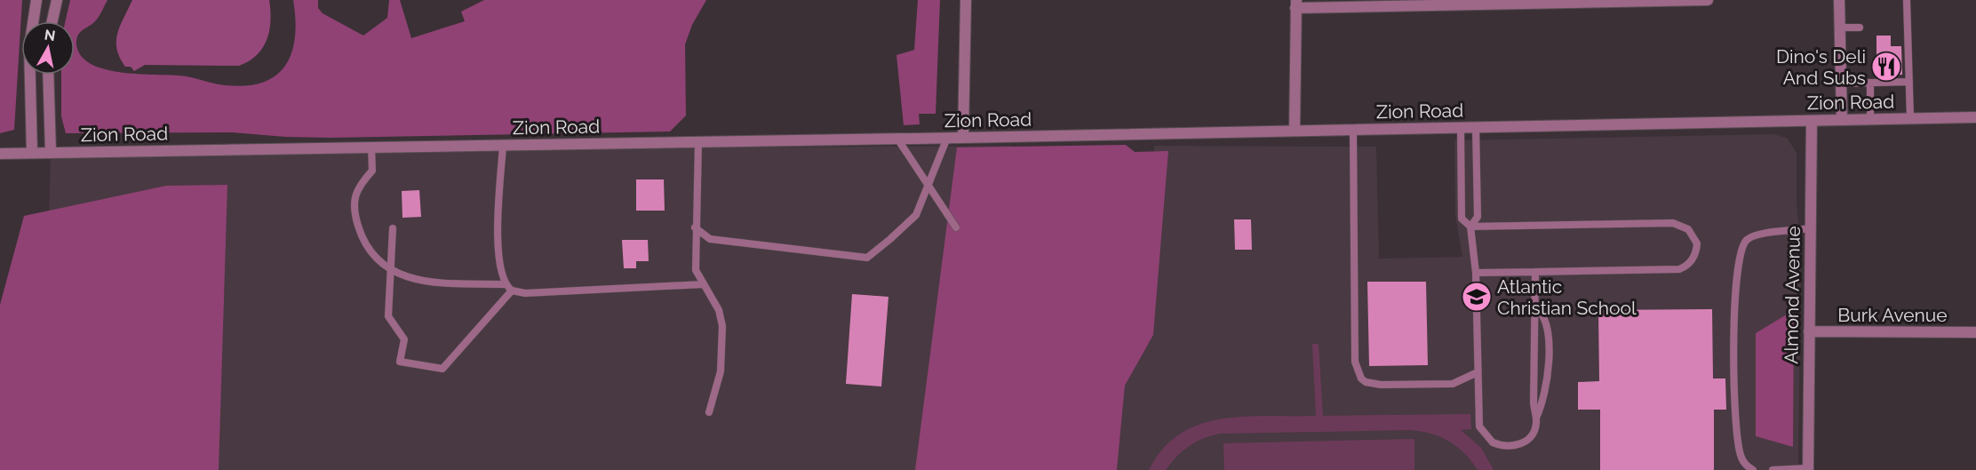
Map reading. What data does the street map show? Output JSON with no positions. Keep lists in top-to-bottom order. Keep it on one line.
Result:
{"streets":{"street":["Zion Road","Almond Avenue","Burk Avenue"]},"crossings":[["Zion Road","Almond Avenue"],["Almond Avenue","Burk Avenue"]],"places":{"restaurant":["Dino's Deli And Subs"],"school or university":["Atlantic Christian School"]},"north":"top"}
